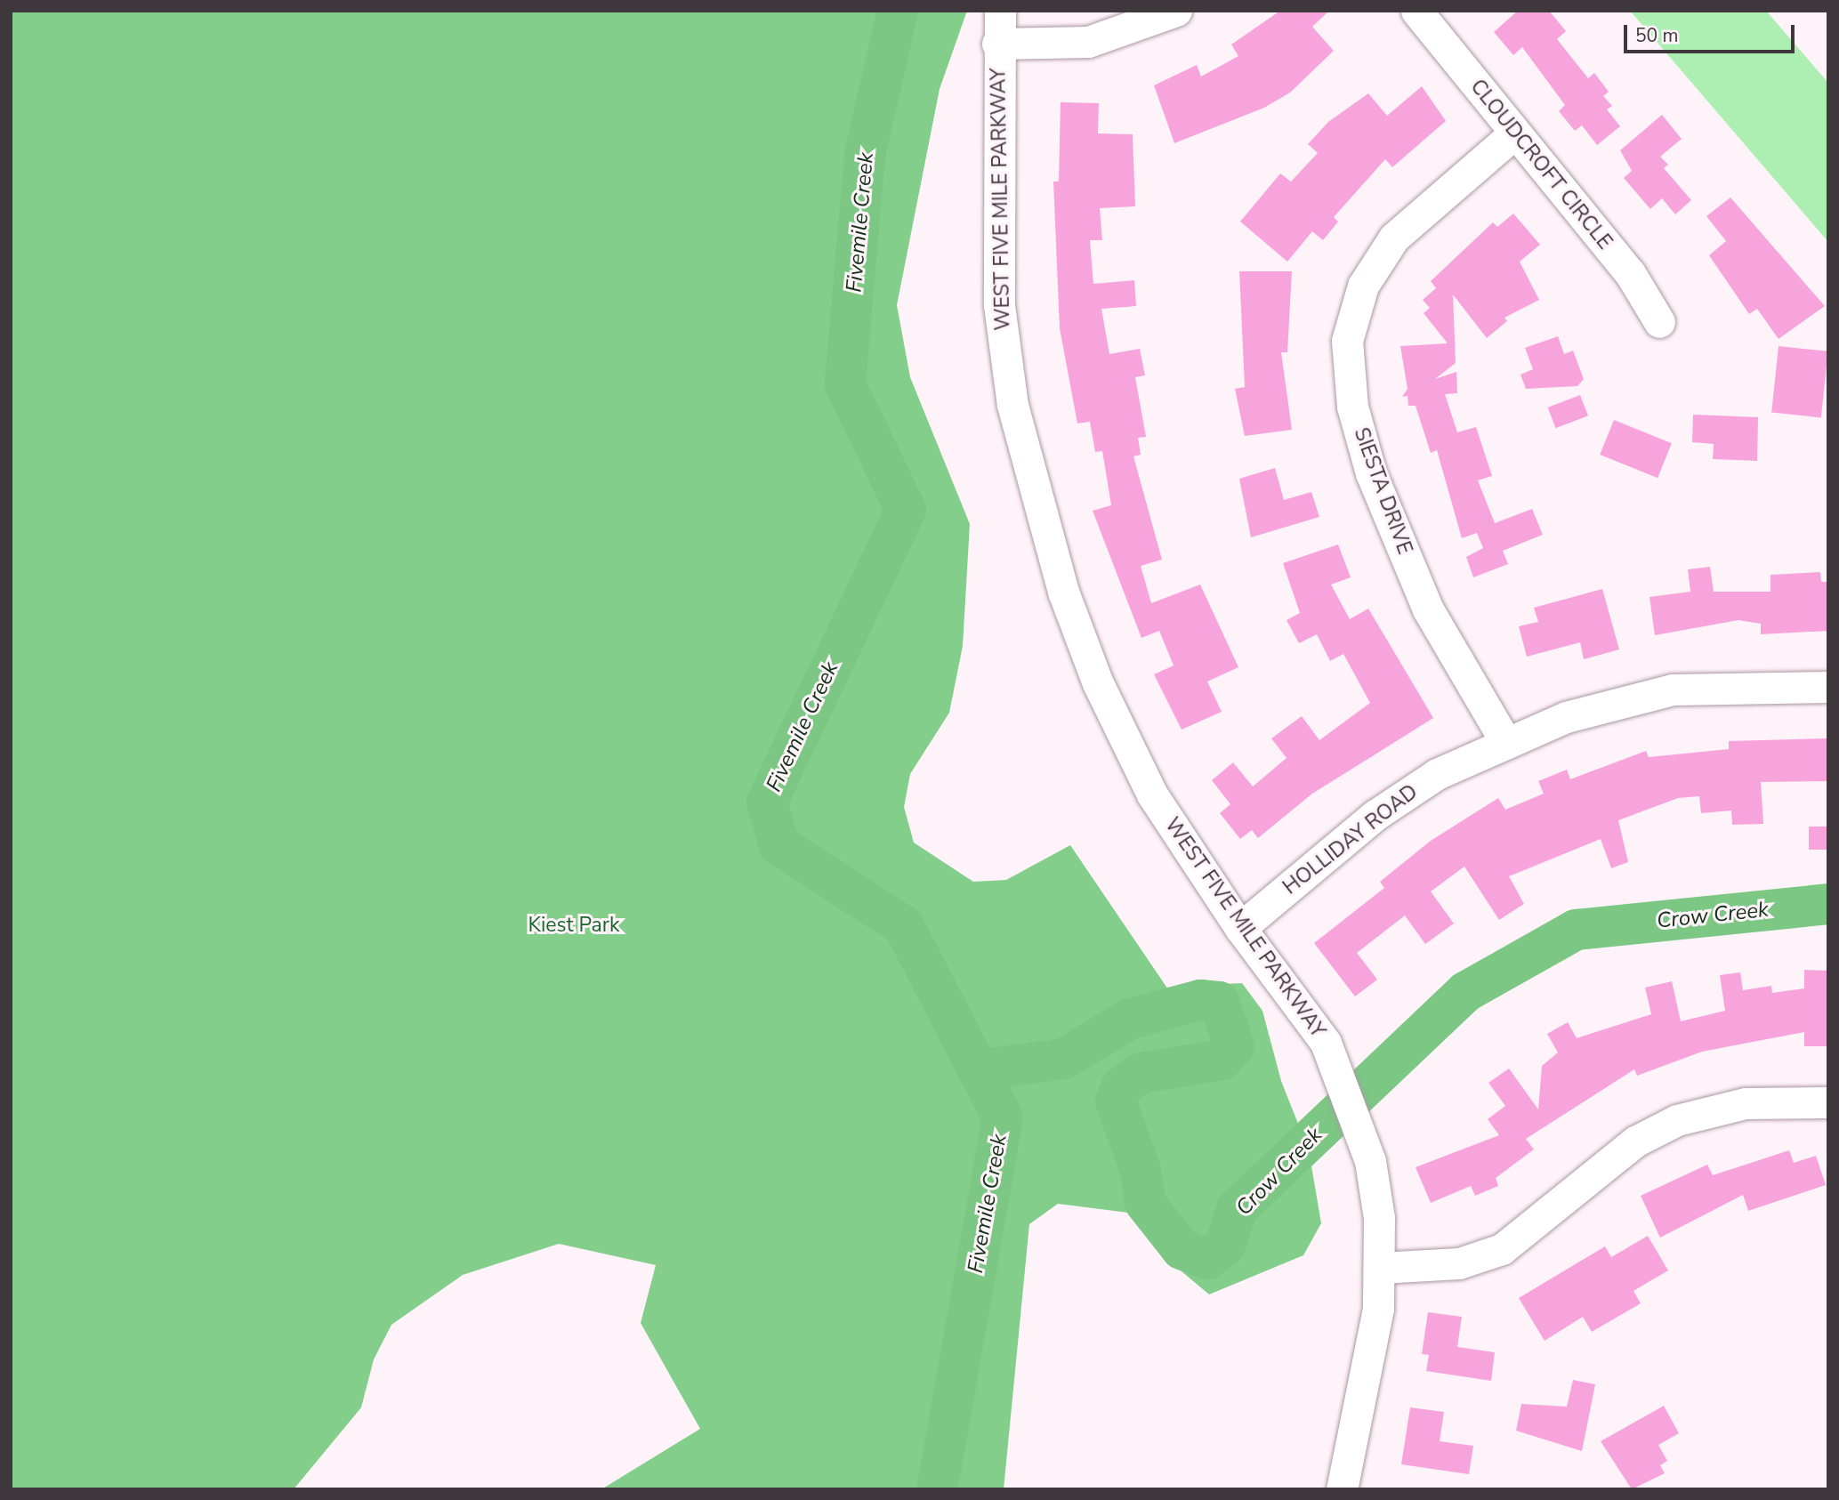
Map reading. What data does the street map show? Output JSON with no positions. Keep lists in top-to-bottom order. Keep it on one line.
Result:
{"streets":{"street":["CLOUDCROFT CIRCLE","WEST FIVE MILE PARKWAY","SIESTA DRIVE","HOLLIDAY ROAD"]},"crossings":[["CLOUDCROFT CIRCLE","SIESTA DRIVE"],["WEST FIVE MILE PARKWAY","HOLLIDAY ROAD"],["SIESTA DRIVE","HOLLIDAY ROAD"]],"water":["Fivemile Creek","Crow Creek"],"parks":["Kiest Park"],"scale_bar":"50 m"}
